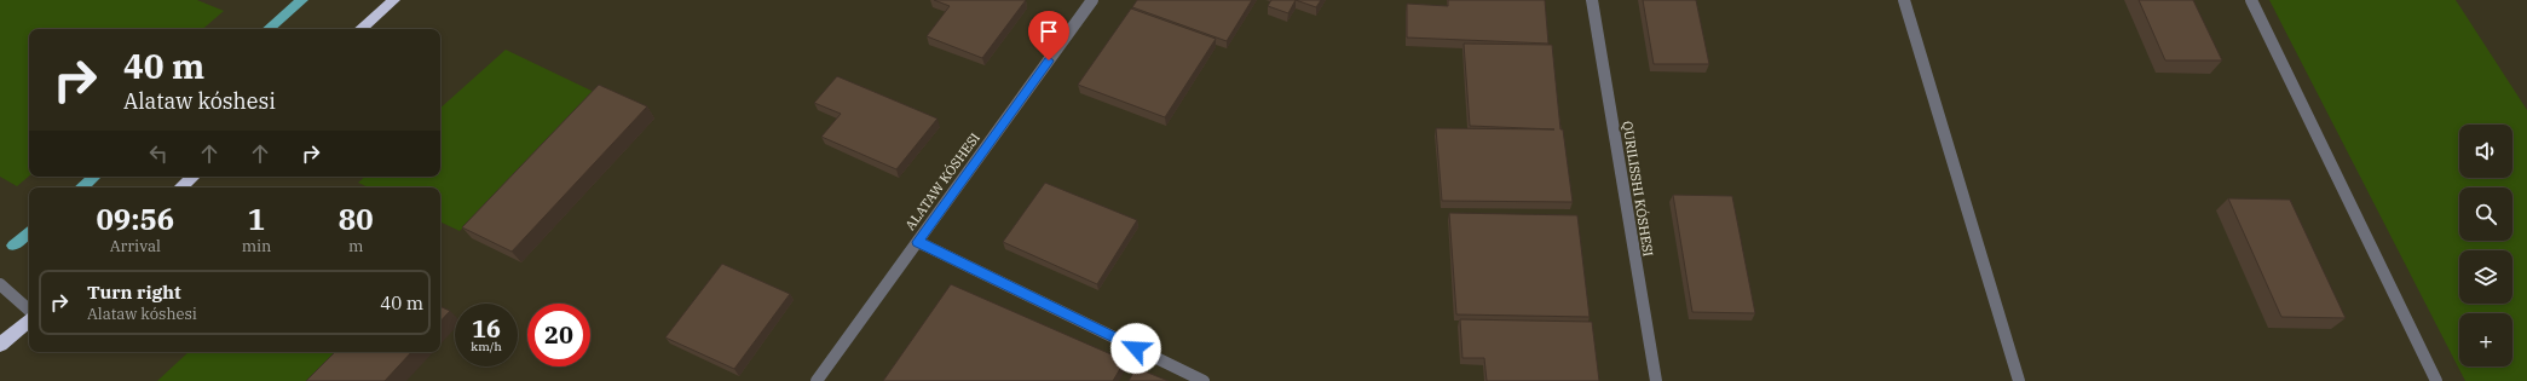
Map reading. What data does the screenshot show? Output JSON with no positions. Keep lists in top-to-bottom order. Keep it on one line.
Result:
{"streets":{"street":["ALATAW KÓSHESI"]},"page":{"turn":["40 m","Alataw kóshesi"],"map_buttons":"+","eta":["09:56","Arrival","1","min","80","m"],"list":[{"name":"Turn right","note":"Alataw kóshesi","value":"40 m"}],"speed":"16 km/h","limit":"20"}}
